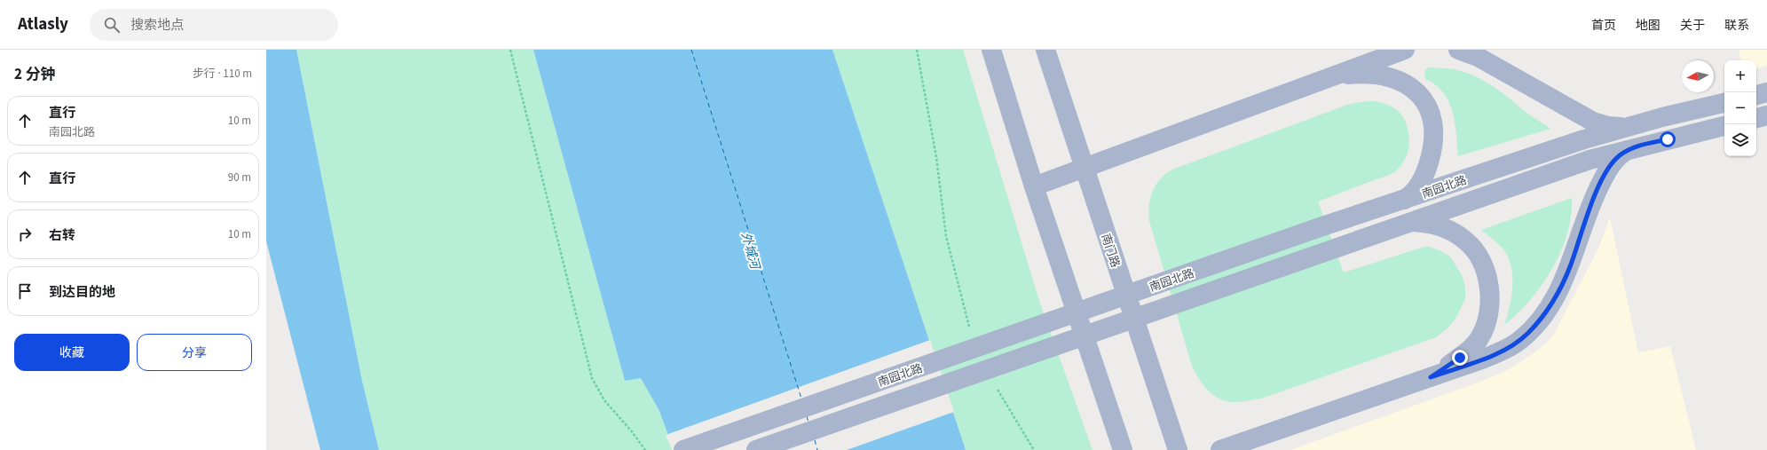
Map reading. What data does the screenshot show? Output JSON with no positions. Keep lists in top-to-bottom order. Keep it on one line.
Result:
{"streets":{"main road":["南园北路","南门路"]},"water":["外城河"],"north":"left","page":{"header":"Atlasly","search":"搜索地点","nav":["首页","地图","关于","联系"],"heading":["2 分钟","步行 · 110 m"],"map_buttons":["+","−"],"list":[["直行","南园北路","10 m"],["直行","90 m"],["右转","10 m"],"到达目的地"],"buttons":["收藏","分享"]}}
